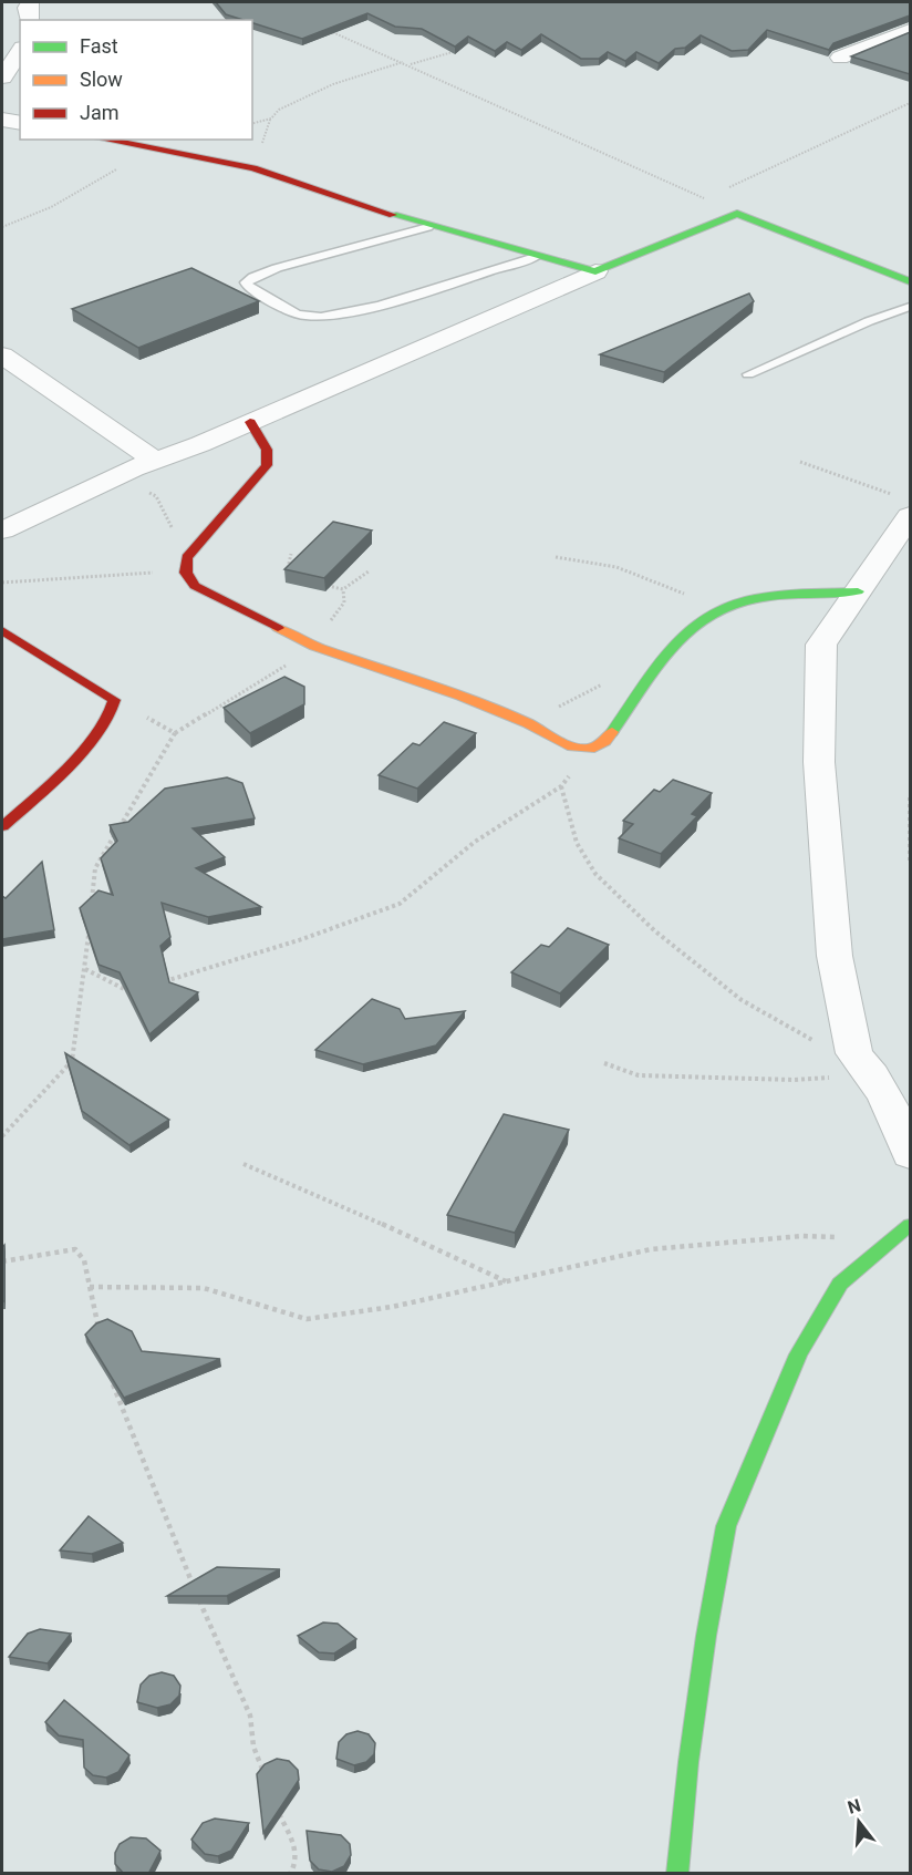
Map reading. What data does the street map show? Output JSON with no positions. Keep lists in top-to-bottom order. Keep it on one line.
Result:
{"legend":["Fast","Slow","Jam"],"north":"top"}
